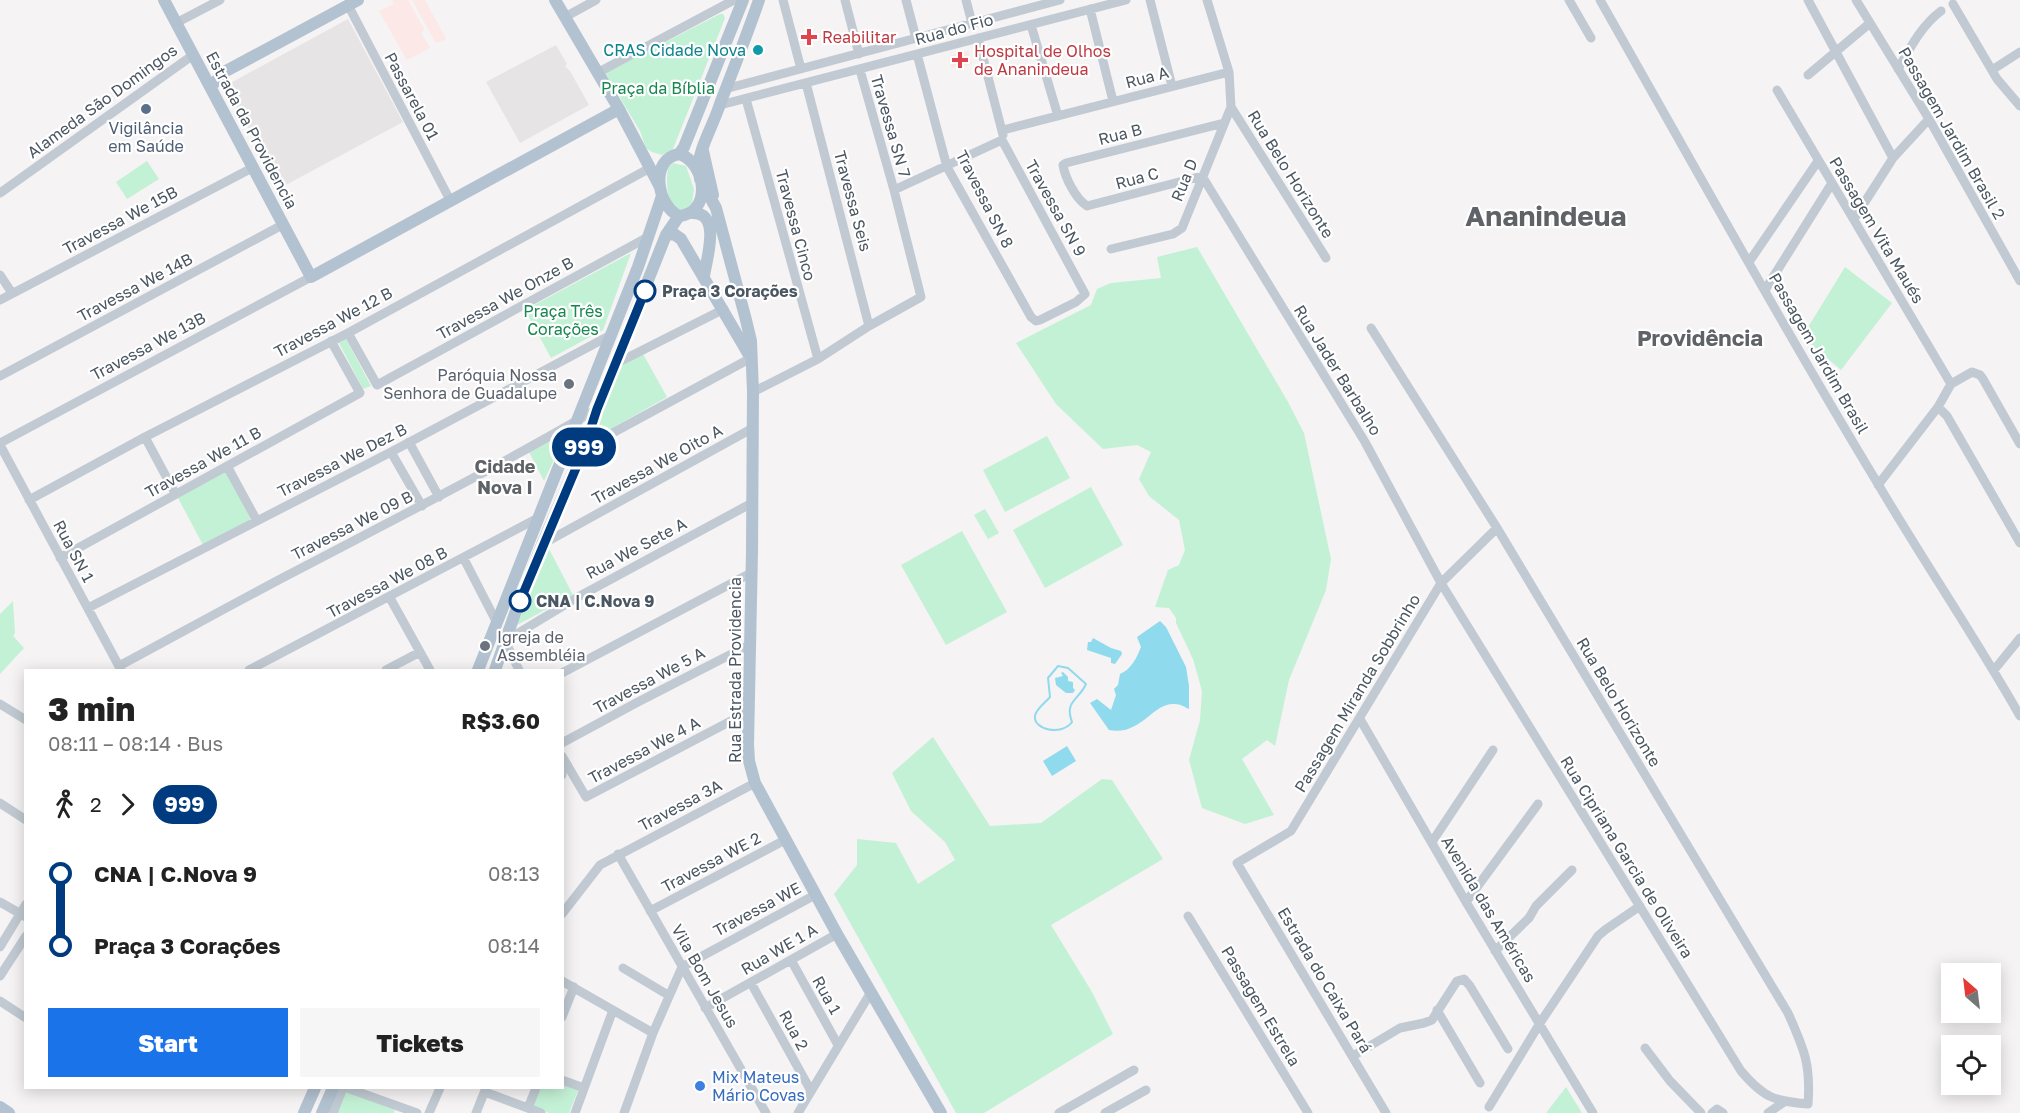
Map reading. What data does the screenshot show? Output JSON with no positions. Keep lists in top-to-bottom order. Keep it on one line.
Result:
{"streets":{"main road":["Estrada da Providencia","Travessa We 13B","Rua Estrada Providencia"],"street":["Rua do Fio","Rua A","Passarela 01","Alameda São Domingos","Travessa SN 7","Passagem Jardim Brasil 2","Rua B","Rua Belo Horizonte","Rua C","Rua D","Travessa SN 8","Travessa Seis","Travessa SN 9","Travessa We 15B","Travessa Cinco","Passagem Vita Maués","Travessa We 14B","Travessa We Onze B","Travessa We 12 B","Passagem Jardim Brasil","Rua Jader Barbalho","Travessa We Dez B","Travessa We 11 B","Travessa We Oito A","Travessa We 09 B","Rua We Sete A","Rua SN 1","Travessa We 08 B","Travessa We 5 A","Passagem Miranda Sobbrinho","Travessa We 4 A","Travessa 3A","Rua Cipriana Garcia de Oliveira","Travessa WE 2","Travessa WE","Avenida das Américas","Rua WE 1 A","Vila Bom Jesus","Estrada do Caixa Pará","Rua 1","Passagem Estrela","Rua 2"]},"crossings":[["Rua do Fio","Travessa SN 7"],["Rua do Fio","Travessa SN 8"],["Rua do Fio","Travessa Seis"],["Rua do Fio","Travessa SN 9"],["Rua do Fio","Travessa Cinco"],["Rua A","Travessa SN 7"],["Rua A","Rua D"],["Rua A","Travessa SN 8"],["Rua A","Travessa SN 9"],["Passarela 01","Travessa We 13B"],["Alameda São Domingos","Estrada da Providencia"],["Travessa SN 7","Travessa Seis"],["Estrada da Providencia","Travessa We 15B"],["Estrada da Providencia","Travessa We 14B"],["Estrada da Providencia","Travessa We 13B"],["Rua B","Rua C"],["Rua B","Rua D"],["Rua Belo Horizonte","Rua D"],["Rua Belo Horizonte","Passagem Miranda Sobbrinho"],["Rua Belo Horizonte","Rua Cipriana Garcia de Oliveira"],["Rua C","Rua D"],["Rua C","Rua Jader Barbalho"],["Rua D","Rua Jader Barbalho"],["Travessa SN 8","Travessa SN 9"],["Travessa We Onze B","Travessa We 12 B"],["Travessa We 12 B","Travessa We 11 B"],["Travessa We 12 B","Rua SN 1"],["Travessa We 13B","Rua SN 1"],["Rua Jader Barbalho","Passagem Miranda Sobbrinho"],["Rua Jader Barbalho","Rua Cipriana Garcia de Oliveira"],["Travessa We Dez B","Rua SN 1"],["Travessa We 11 B","Rua SN 1"],["Travessa We Oito A","Rua Estrada Providencia"],["Travessa We 09 B","Rua SN 1"],["Rua We Sete A","Rua Estrada Providencia"],["Rua Estrada Providencia","Travessa We 5 A"],["Rua Estrada Providencia","Travessa We 4 A"],["Rua Estrada Providencia","Travessa 3A"],["Rua Estrada Providencia","Travessa WE 2"],["Rua Estrada Providencia","Travessa WE"],["Rua Estrada Providencia","Rua WE 1 A"],["Passagem Miranda Sobbrinho","Rua Cipriana Garcia de Oliveira"],["Passagem Miranda Sobbrinho","Avenida das Américas"],["Passagem Miranda Sobbrinho","Estrada do Caixa Pará"],["Travessa 3A","Vila Bom Jesus"],["Travessa WE 2","Vila Bom Jesus"],["Travessa WE","Vila Bom Jesus"],["Rua WE 1 A","Vila Bom Jesus"],["Rua WE 1 A","Rua 1"],["Rua WE 1 A","Rua 2"]],"districts":["Ananindeua","Providência","Cidade Nova I"],"parks":["Praça da Bíblia","Praça Três Corações"],"places":{"health":["Reabilitar","Hospital de Olhos de Ananindeua"],"other":["CRAS Cidade Nova","Vigilância em Saúde","Praça 3 Corações","Paróquia Nossa Senhora de Guadalupe","CNA | C.Nova 9","Igreja de Assembléia","Mix Mateus Mário Covas"]},"lines":["bus line 999"],"north":"top left","page":{"on_map":"999","heading":["3 min","08:11 – 08:14 · Bus","R$3.60"],"legs":["2","999"],"list":[{"name":"CNA | C.Nova 9","value":"08:13"},{"name":"Praça 3 Corações","value":"08:14"}],"buttons":["Start","Tickets"]}}
